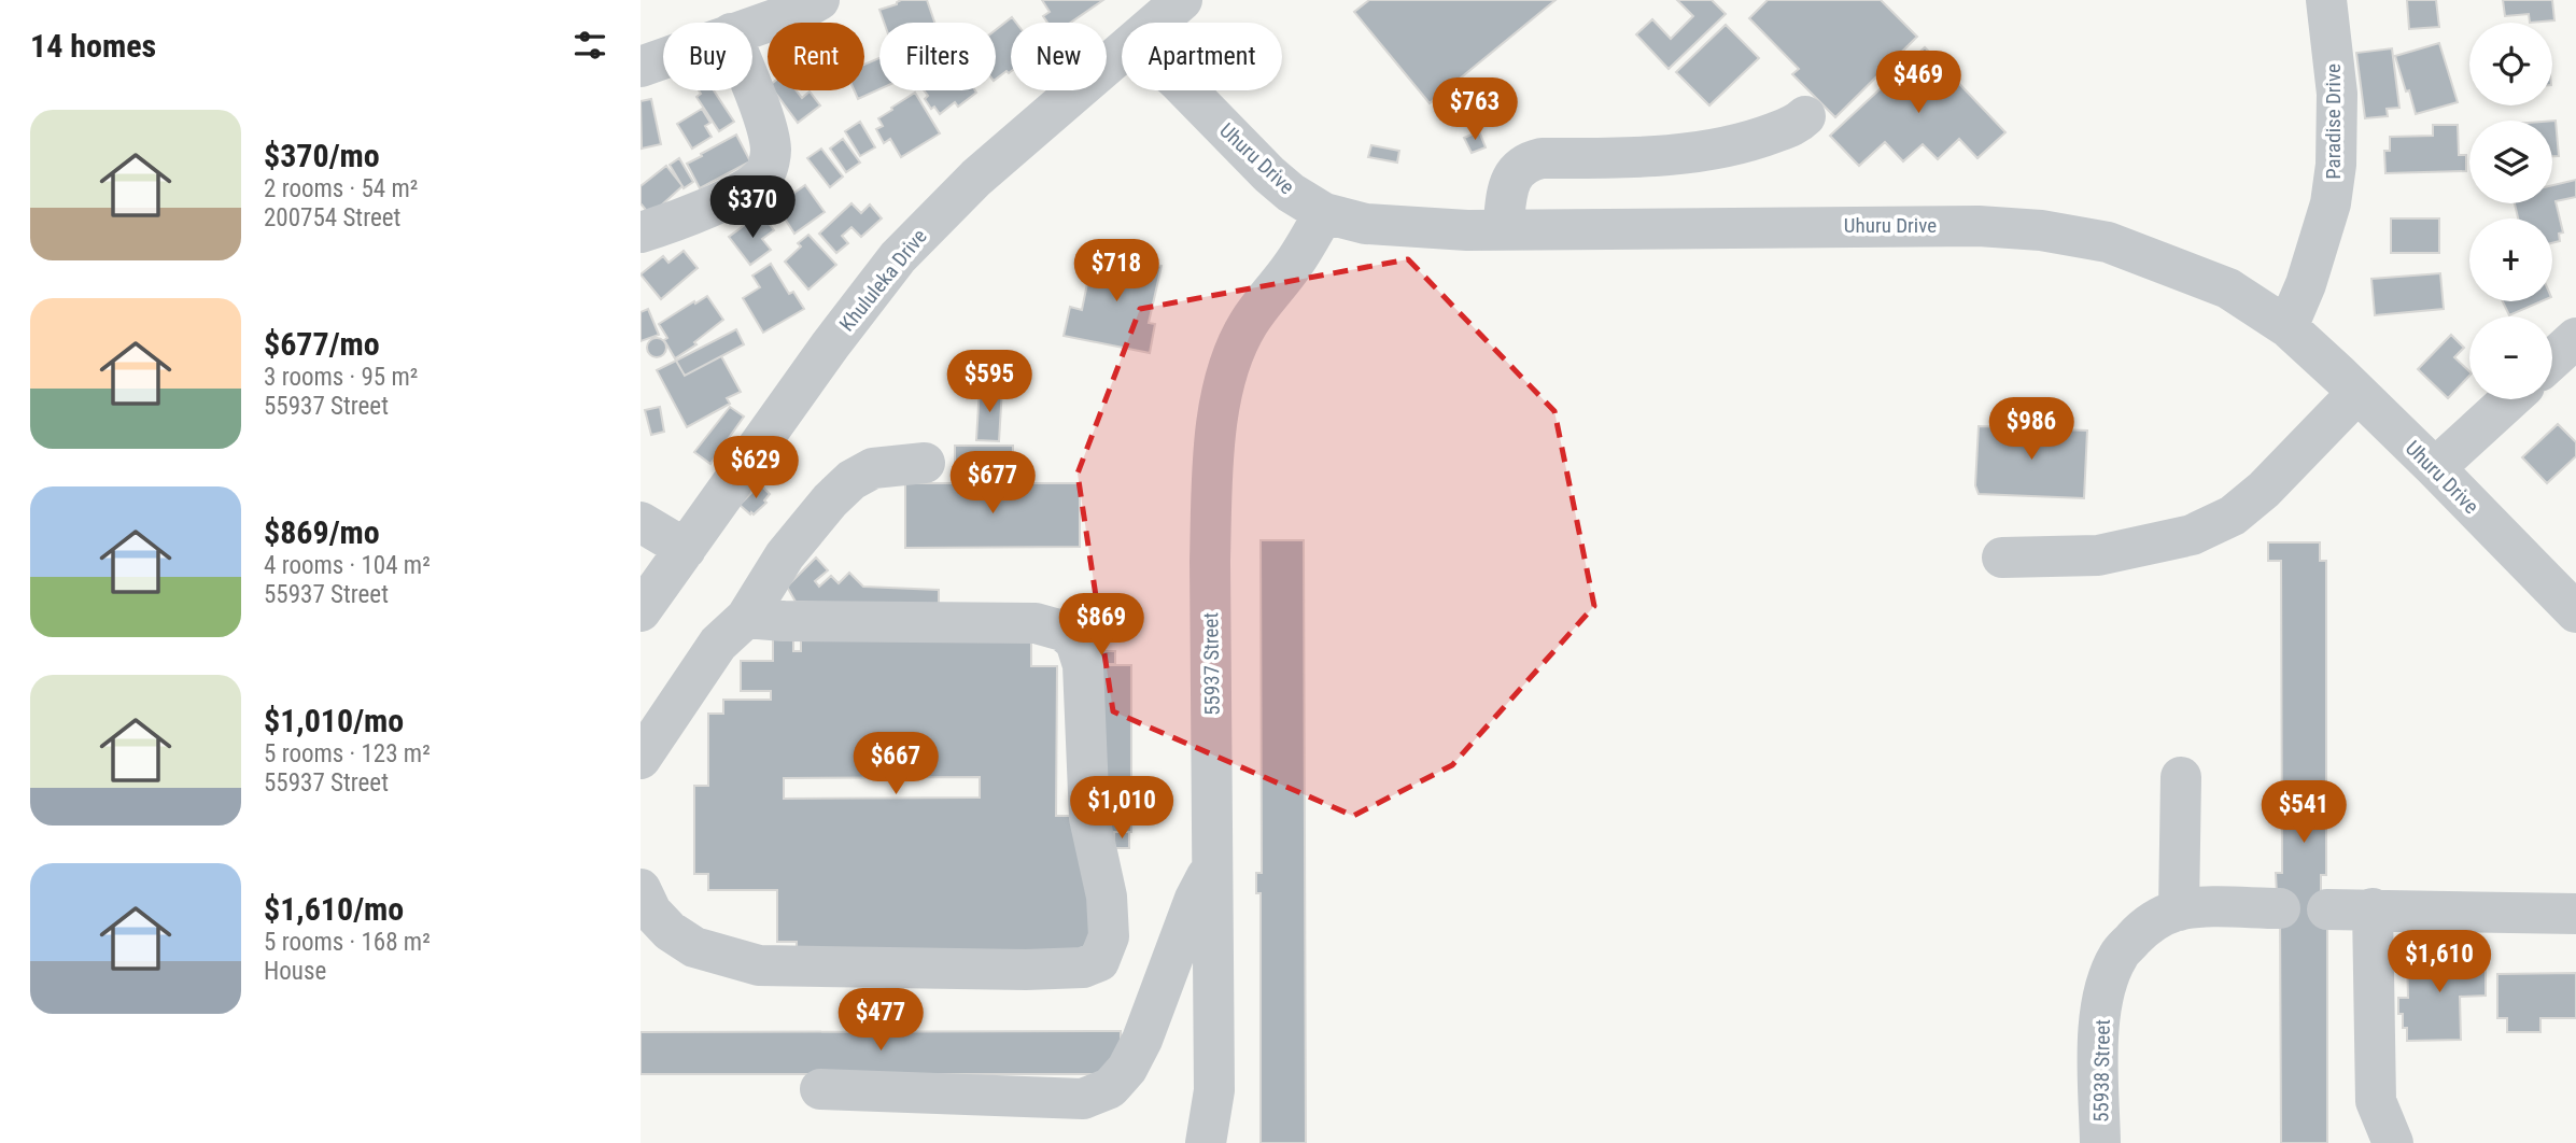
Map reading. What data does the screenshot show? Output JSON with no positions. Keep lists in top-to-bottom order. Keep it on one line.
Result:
{"streets":{"street":["Paradise Drive","Uhuru Drive","Khululeka Drive","55937 Street","55938 Street"]},"crossings":[["Paradise Drive","Uhuru Drive"],["Uhuru Drive","55937 Street"]],"page":{"heading":"14 homes","map_buttons":["+","−"],"chip":["Buy","Rent","Filters","New","Apartment"],"price":["$469","$763","$370","$718","$595","$986","$629","$677","$869","$667","$1,010","$541","$1,610","$477"],"list":[{"name":"$370/mo","note":"2 rooms · 54 m² · 200754 Street"},{"name":"$677/mo","note":"3 rooms · 95 m² · 55937 Street"},{"name":"$869/mo","note":"4 rooms · 104 m² · 55937 Street"},{"name":"$1,010/mo","note":"5 rooms · 123 m² · 55937 Street"},{"name":"$1,610/mo","note":"5 rooms · 168 m² · House"}]}}
